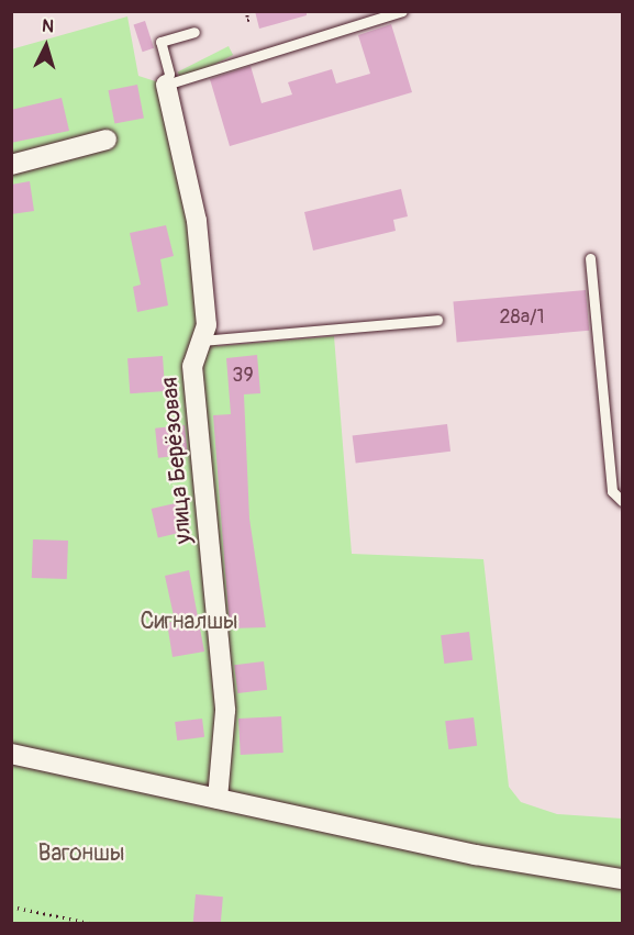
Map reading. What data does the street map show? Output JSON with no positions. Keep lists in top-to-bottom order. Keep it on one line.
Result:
{"streets":{"street":["улица Берёзовая"]},"parks":["Сигналшы","Вагоншы"],"house_numbers":["28а/1","39"],"north":"top"}
